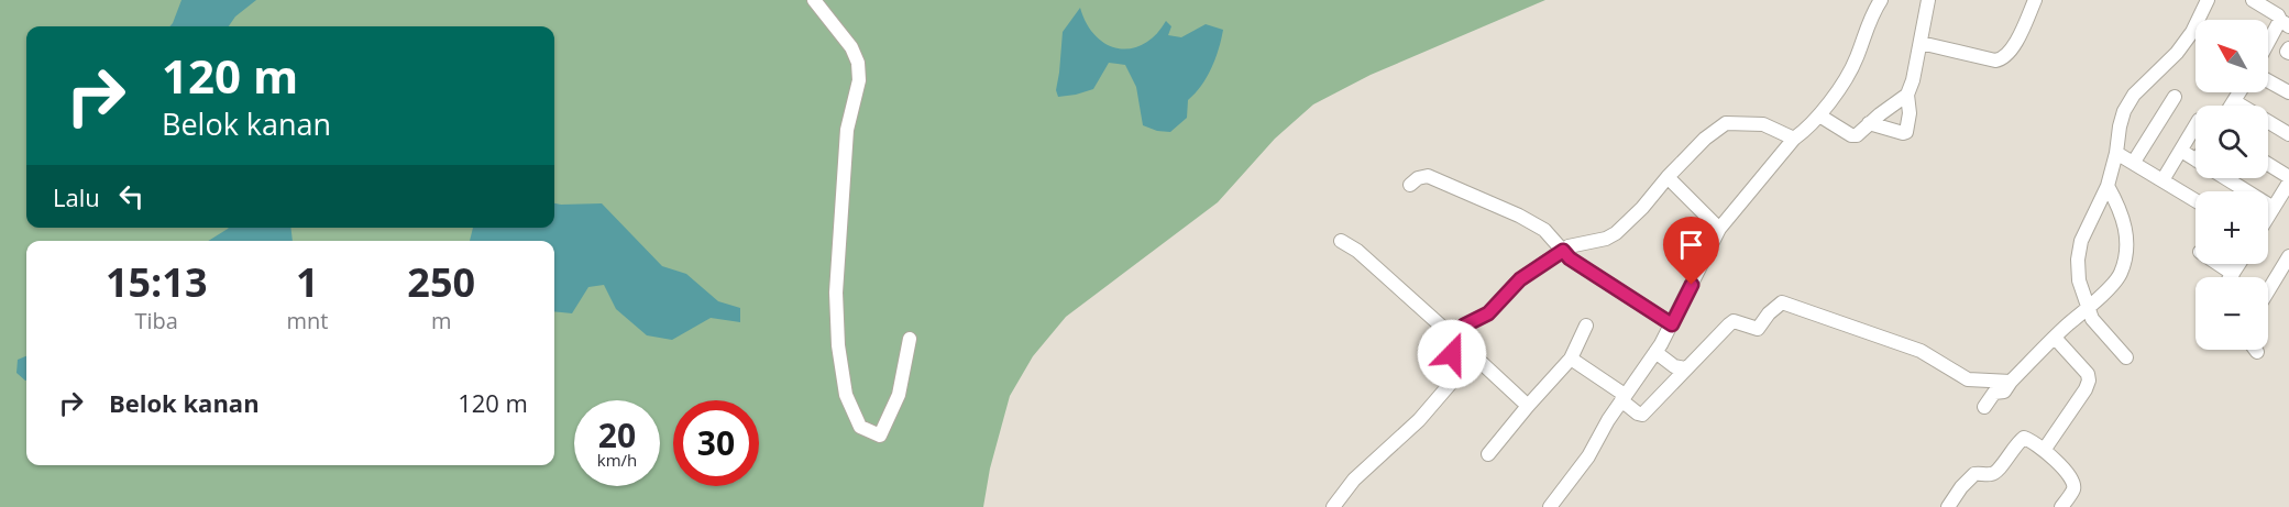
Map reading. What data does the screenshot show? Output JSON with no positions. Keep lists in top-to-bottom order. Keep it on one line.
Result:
{"north":"top left","page":{"map_buttons":["+","−"],"turn":["120 m","Belok kanan"],"then":"Lalu","eta":["15:13","Tiba","1","mnt","250","m"],"list":[{"name":"Belok kanan","value":"120 m"}],"speed":"20 km/h","limit":"30"}}
